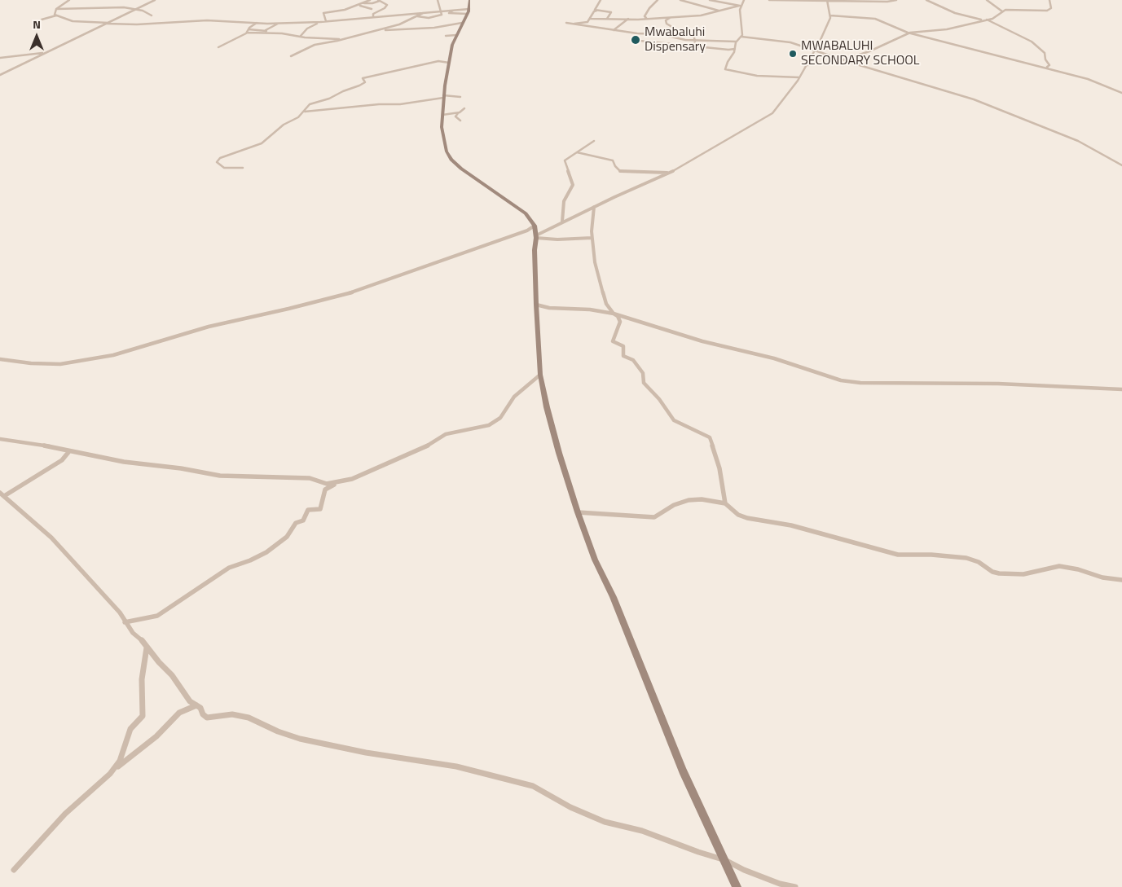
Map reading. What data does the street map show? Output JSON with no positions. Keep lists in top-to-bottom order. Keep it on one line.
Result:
{"places":["Mwabaluhi Dispensary","MWABALUHI SECONDARY SCHOOL"],"north":"top"}
